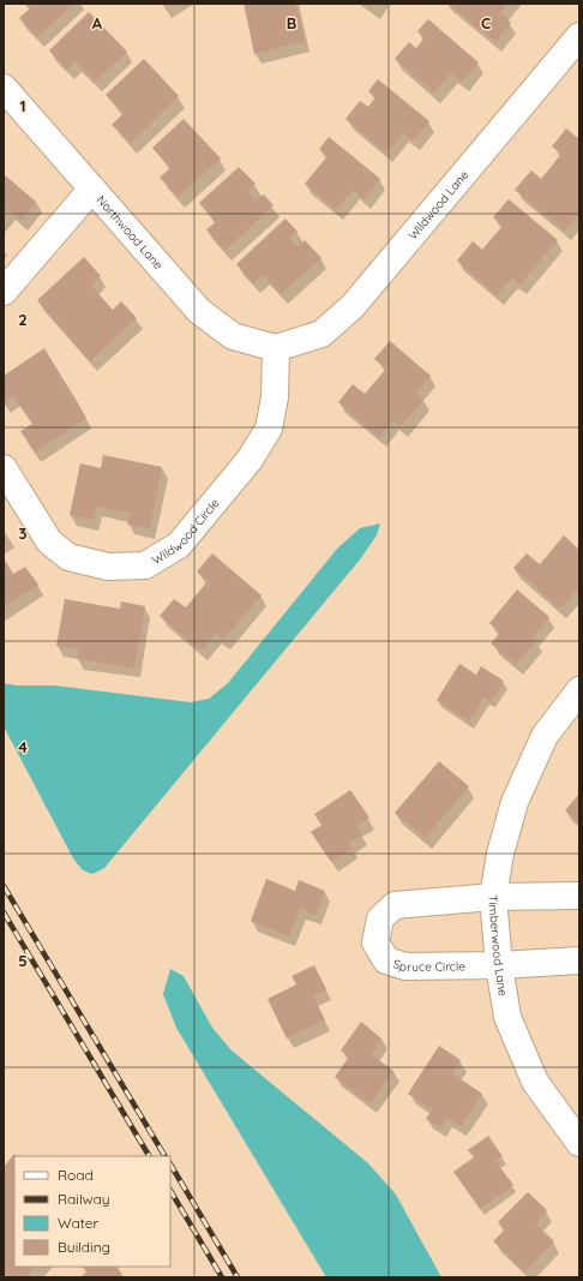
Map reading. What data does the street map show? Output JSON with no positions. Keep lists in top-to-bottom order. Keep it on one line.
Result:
{"streets":{"street":["Wildwood Lane","Northwood Lane","Wildwood Circle","Timberwood Lane","Spruce Circle"]},"crossings":[["Wildwood Lane","Northwood Lane"],["Wildwood Lane","Wildwood Circle"],["Northwood Lane","Wildwood Circle"],["Timberwood Lane","Spruce Circle"]],"legend":["Road","Railway","Water","Building"],"grid":{"columns":["A","B","C"],"rows":["1","2","3","4","5"]}}
